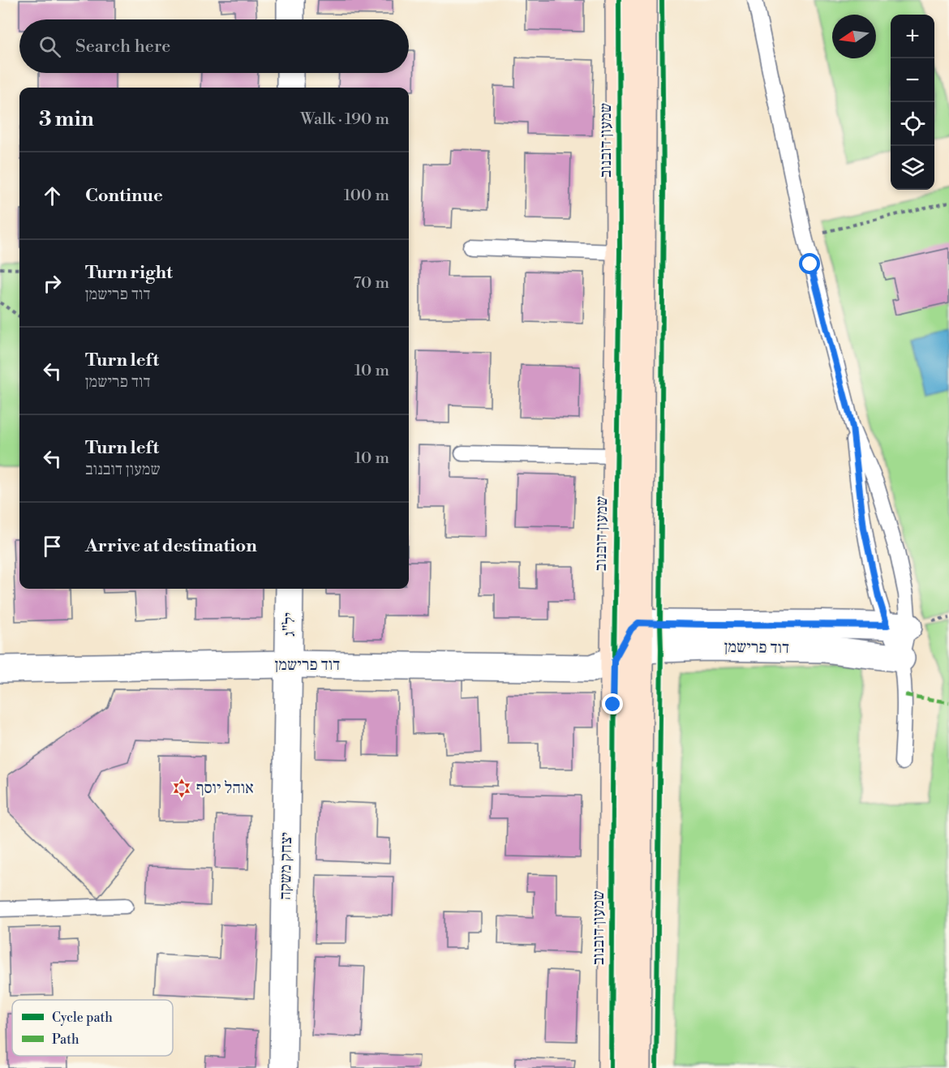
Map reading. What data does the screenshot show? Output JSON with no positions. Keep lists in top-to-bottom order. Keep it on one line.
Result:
{"streets":{"street":["שמעון דובנוב","יל\"ג","דוד פרישמן","יצחק משקה"]},"crossings":[["שמעון דובנוב","דוד פרישמן"],["יל\"ג","דוד פרישמן"],["יל\"ג","יצחק משקה"],["דוד פרישמן","יצחק משקה"]],"places":{"synagogue":["אוהל יוסף"]},"legend":["Cycle path","Path"],"north":"left","page":{"map_buttons":["+","−"],"search":"Search here","heading":["3 min","Walk · 190 m"],"list":[["Continue","100 m"],["Turn right","דוד פרישמן","70 m"],["Turn left","דוד פרישמן","10 m"],["Turn left","שמעון דובנוב","10 m"],"Arrive at destination"]}}
